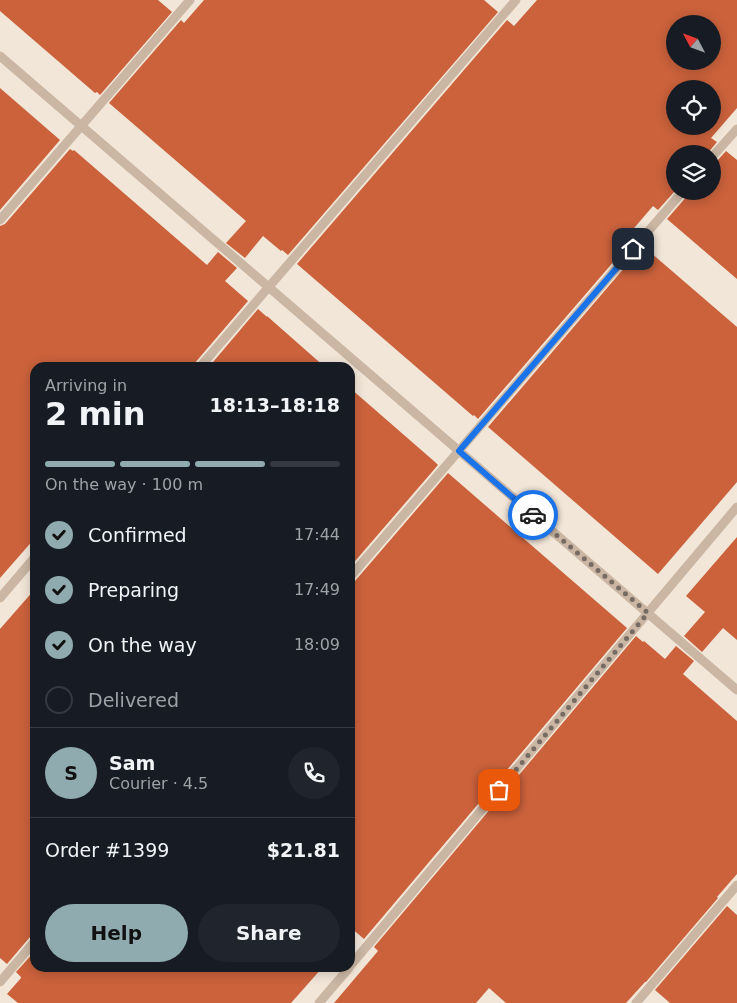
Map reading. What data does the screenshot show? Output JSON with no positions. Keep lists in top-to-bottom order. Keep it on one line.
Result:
{"north":"top left","page":{"heading":["2 min","Arriving in","18:13–18:18"],"panel":["Sam","Courier · 4.5","Order #1399","$21.81"],"bar":"On the way · 100 m","list":[["Confirmed","17:44"],["Preparing","17:49"],["On the way","18:09"],"Delivered"],"round":"S","buttons":["Help","Share"]}}
